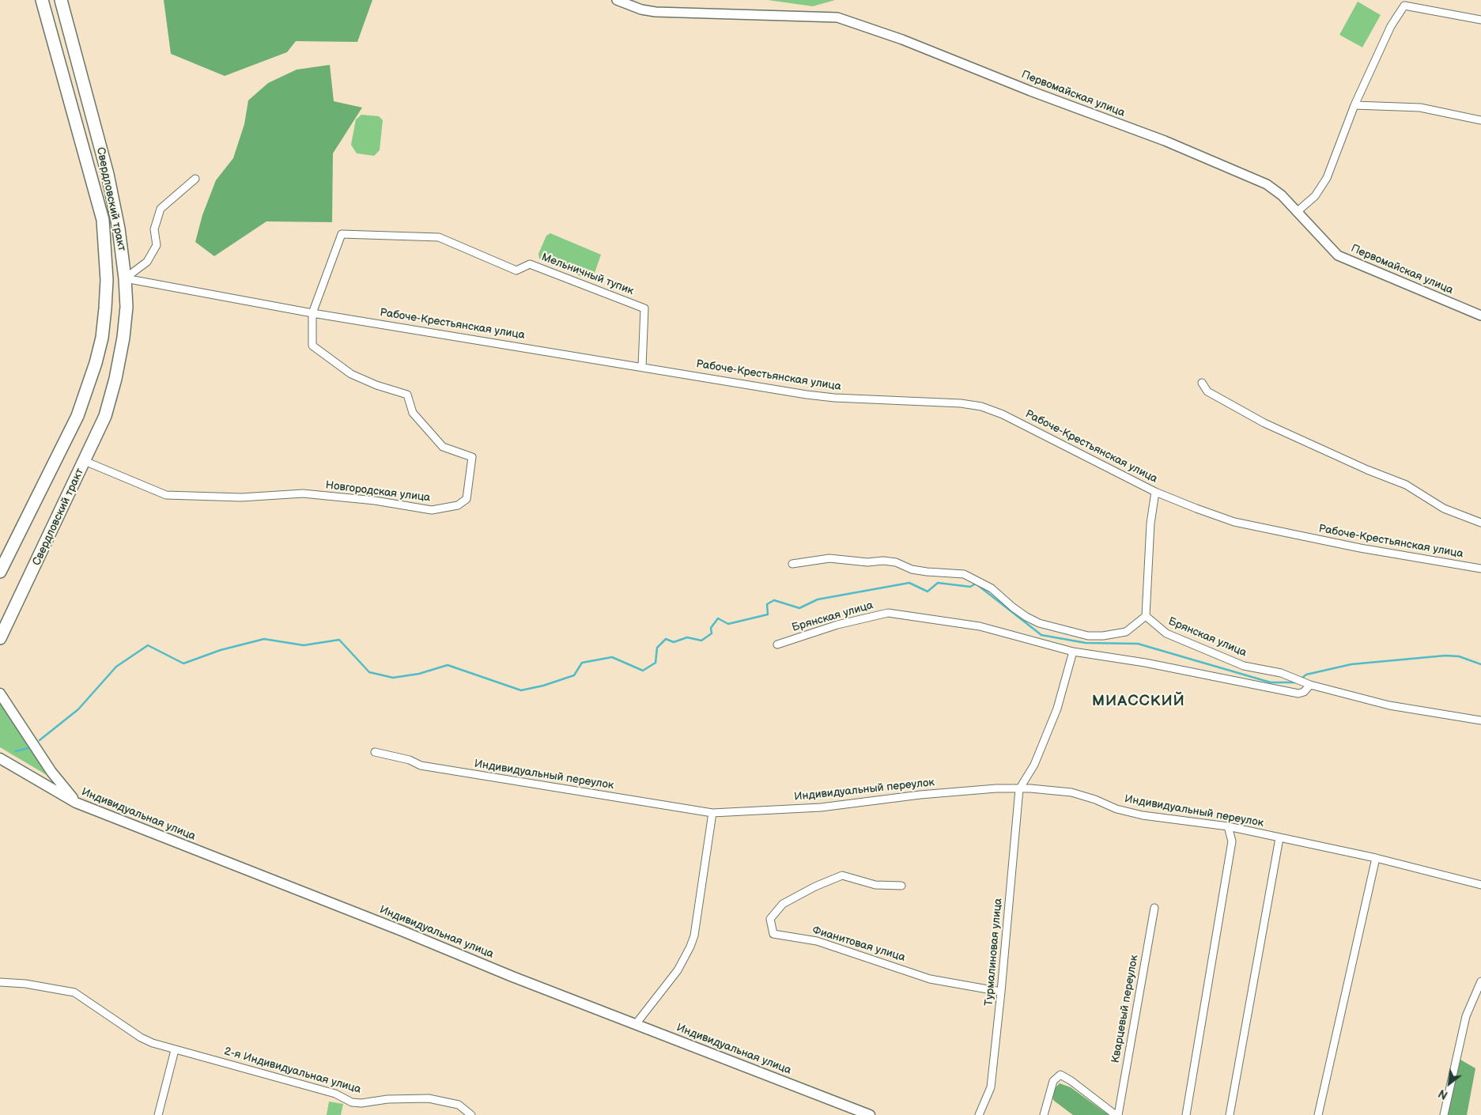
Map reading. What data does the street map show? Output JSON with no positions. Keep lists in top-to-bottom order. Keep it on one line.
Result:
{"streets":{"main road":["Свердловский тракт","Индивидуальная улица"],"street":["Первомайская улица","Мельничный тупик","Рабоче-Крестьянская улица","Новгородская улица","Брянская улица","Индивидуальный переулок","Фианитовая улица","Турмалиновая улица","Кварцевый переулок","2-я Индивидуальная улица"]},"crossings":[["Свердловский тракт","Рабоче-Крестьянская улица"],["Свердловский тракт","Новгородская улица"],["Мельничный тупик","Рабоче-Крестьянская улица"],["Мельничный тупик","Новгородская улица"],["Рабоче-Крестьянская улица","Новгородская улица"],["Индивидуальный переулок","Турмалиновая улица"],["Фианитовая улица","Турмалиновая улица"]],"districts":["МИАССКИЙ"],"north":"bottom left"}
